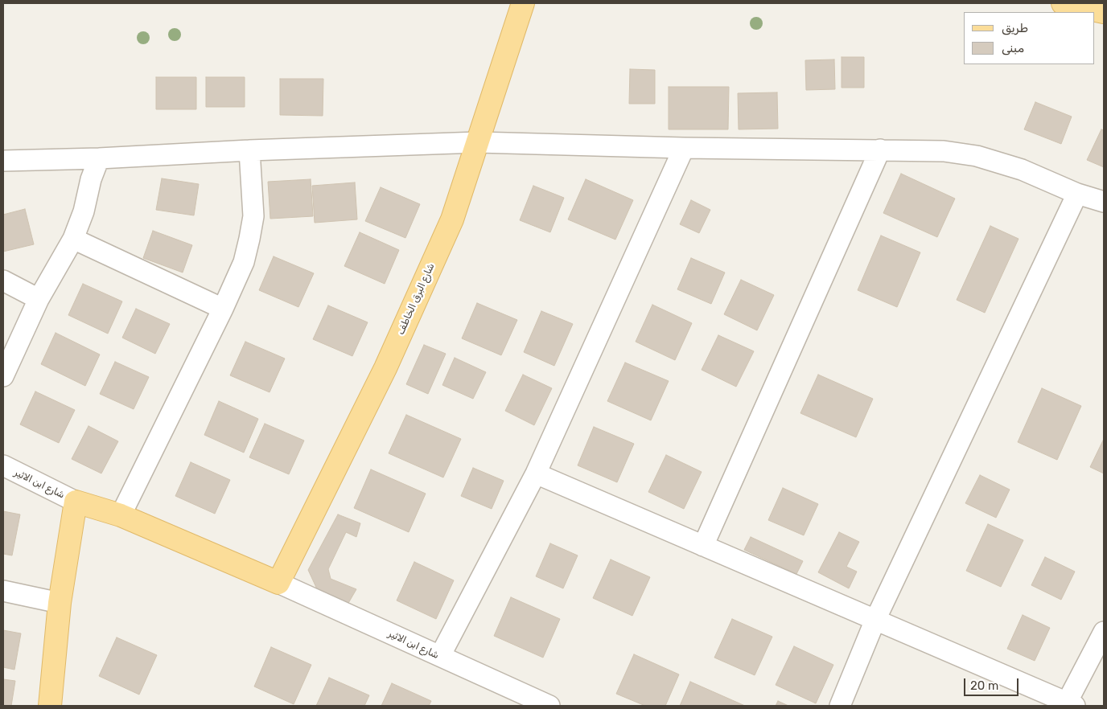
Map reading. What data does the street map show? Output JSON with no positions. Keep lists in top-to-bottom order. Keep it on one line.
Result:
{"streets":{"main road":["شارع البرق الخاطف"],"street":["شارع ابن الاثير"]},"crossings":[["شارع البرق الخاطف","شارع ابن الاثير"]],"legend":["طريق","مبنى"],"scale_bar":"20 m"}
